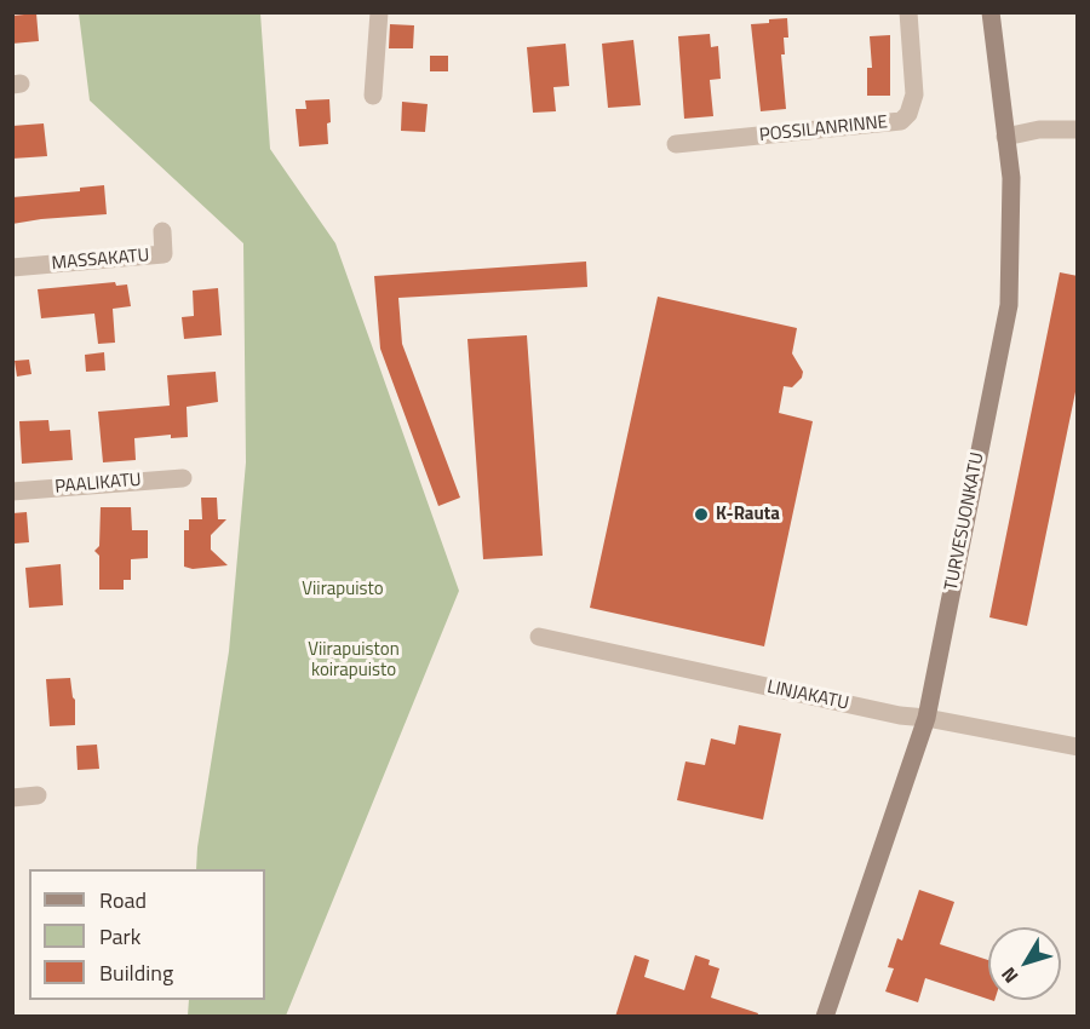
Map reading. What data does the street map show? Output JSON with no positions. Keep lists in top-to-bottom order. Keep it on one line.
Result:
{"streets":{"main road":["TURVESUONKATU"],"street":["POSSILANRINNE","MASSAKATU","PAALIKATU","LINJAKATU"]},"crossings":[["TURVESUONKATU","LINJAKATU"]],"parks":["Viirapuisto","Viirapuiston koirapuisto"],"places":["K-Rauta"],"legend":["Road","Park","Building"],"north":"bottom left"}
